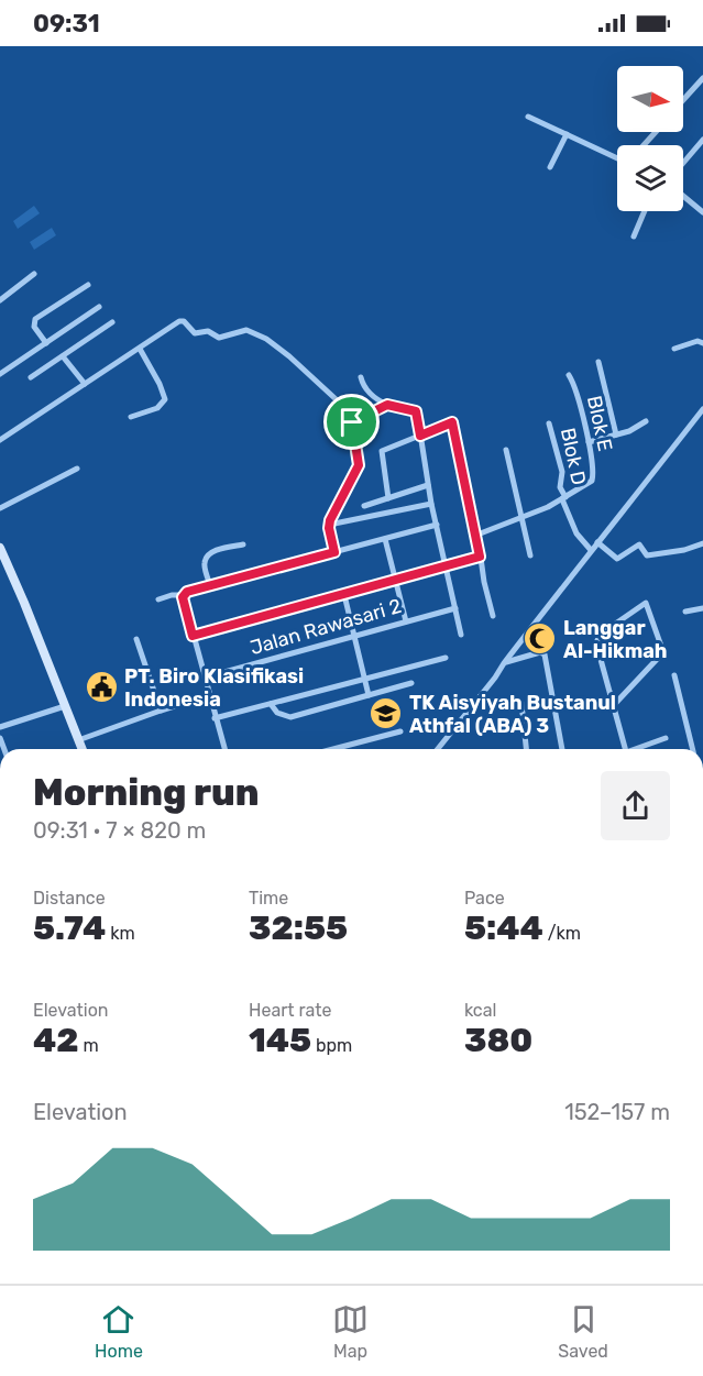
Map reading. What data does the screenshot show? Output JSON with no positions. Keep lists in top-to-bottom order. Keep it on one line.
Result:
{"streets":{"street":["Blok E","Blok D","Jalan Rawasari 2"]},"crossings":[["Blok E","Blok D"]],"places":{"mosque":["Langgar Al-Hikmah"],"public building":["PT. Biro Klasifikasi Indonesia"],"school or university":["TK Aisyiyah Bustanul Athfal (ABA) 3"]},"north":"right","page":{"status":"09:31","heading":["Morning run","09:31 · 7 × 820 m"],"stats":[["Distance","5.74 km"],["Time","32:55"],["Pace","5:44 /km"],["Elevation","42 m"],["Heart rate","145 bpm"],["kcal","380"]],"chart":["Elevation","152–157 m"],"tabs":["Home","Map","Saved"]}}
